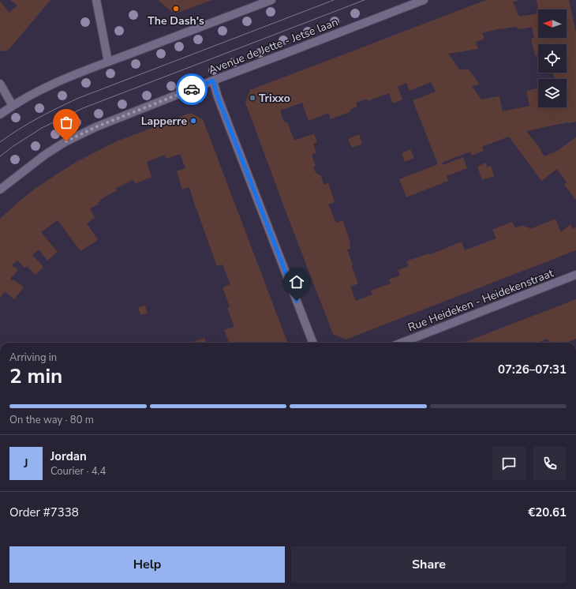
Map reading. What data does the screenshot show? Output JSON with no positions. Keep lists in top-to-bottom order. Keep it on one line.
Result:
{"streets":{"street":["Avenue de Jette - Jetse laan","Rue Heideken - Heidekenstraat"]},"places":["The Dash's","Trixxo","Lapperre"],"north":"left","page":{"heading":["2 min","Arriving in","07:26–07:31"],"panel":["Jordan","Courier · 4.4","Order #7338","€20.61"],"bar":"On the way · 80 m","round":"J","buttons":["Help","Share"]}}
